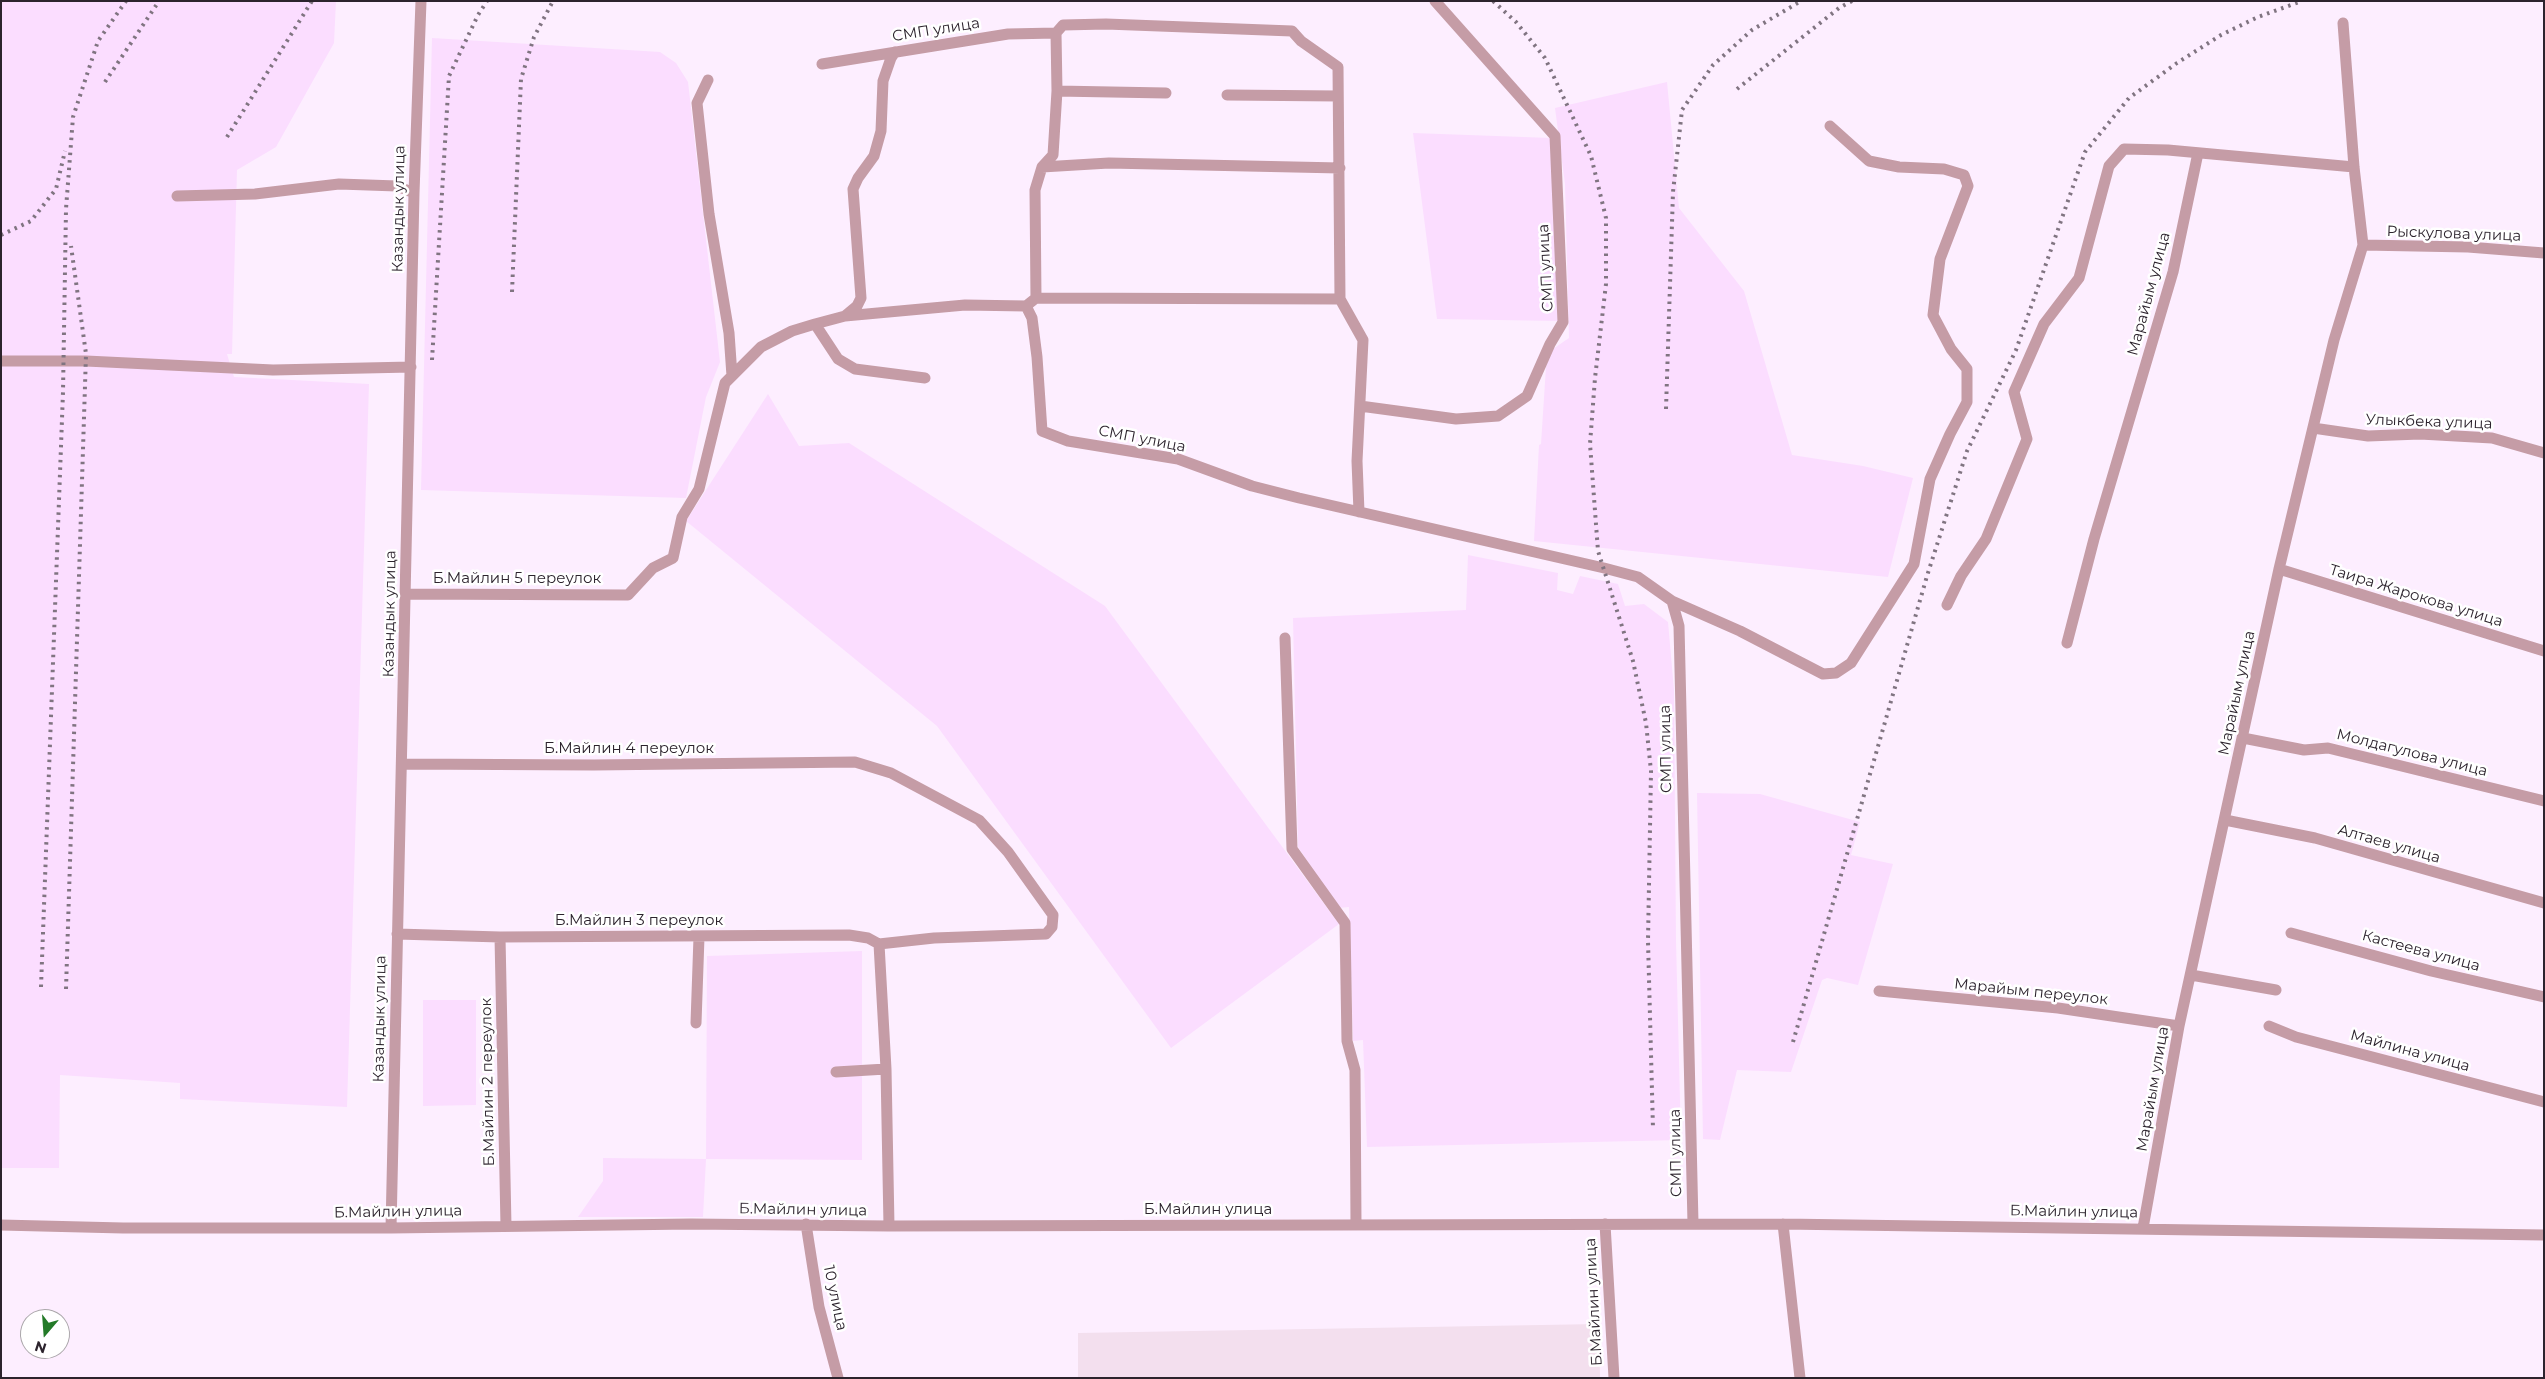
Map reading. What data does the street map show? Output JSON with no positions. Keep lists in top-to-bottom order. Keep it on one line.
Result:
{"streets":{"street":["СМП улица","Казандык улица","Рыскулова улица","Марайым улица","Улыкбека улица","Б.Майлин 5 переулок","Таира Жарокова улица","Б.Майлин 4 переулок","Молдагулова улица","Алтаев улица","Б.Майлин 3 переулок","Кастеева улица","Марайым переулок","Майлина улица","Б.Майлин 2 переулок","Б.Майлин улица","10 улица"]},"crossings":[["СМП улица","Б.Майлин улица"],["Казандык улица","Б.Майлин 5 переулок"],["Казандык улица","Б.Майлин 4 переулок"],["Казандык улица","Б.Майлин 3 переулок"],["Казандык улица","Б.Майлин улица"],["Рыскулова улица","Марайым улица"],["Марайым улица","Улыкбека улица"],["Марайым улица","Таира Жарокова улица"],["Марайым улица","Молдагулова улица"],["Марайым улица","Алтаев улица"],["Марайым улица","Марайым переулок"],["Марайым улица","Б.Майлин улица"],["Б.Майлин 4 переулок","Б.Майлин 3 переулок"],["Б.Майлин 3 переулок","Б.Майлин 2 переулок"],["Б.Майлин 2 переулок","Б.Майлин улица"],["Б.Майлин улица","10 улица"]],"north":"bottom"}
